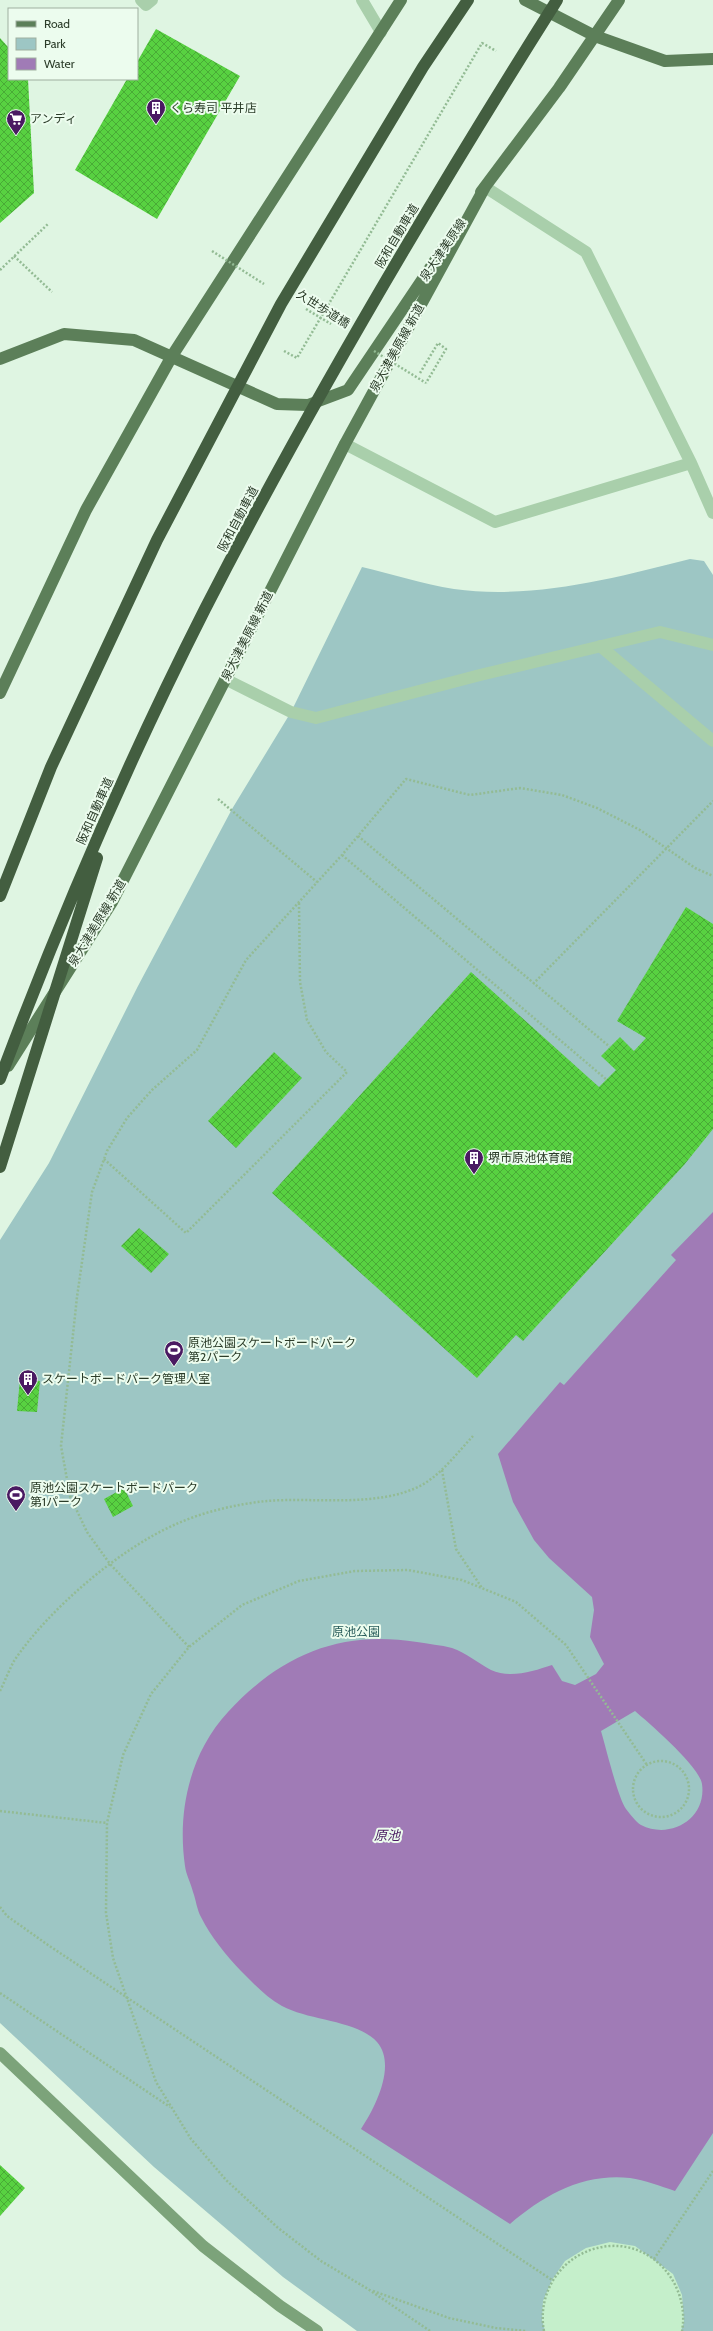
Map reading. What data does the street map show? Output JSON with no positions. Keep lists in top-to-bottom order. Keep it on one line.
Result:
{"streets":{"highway":["阪和自動車道"],"main road":["泉大津美原線","泉大津美原線 新道"],"path":["久世歩道橋"]},"crossings":[["阪和自動車道","泉大津美原線 新道"],["泉大津美原線","泉大津美原線 新道"]],"water":["原池"],"parks":["原池公園"],"places":{"building":["くら寿司 平井店","堺市原池体育館","スケートボードパーク管理人室"],"supermarket":["アンディ"],"sports":["原池公園スケートボードパーク 第2パーク","原池公園スケートボードパーク 第1パーク"]},"legend":["Road","Park","Water"]}
